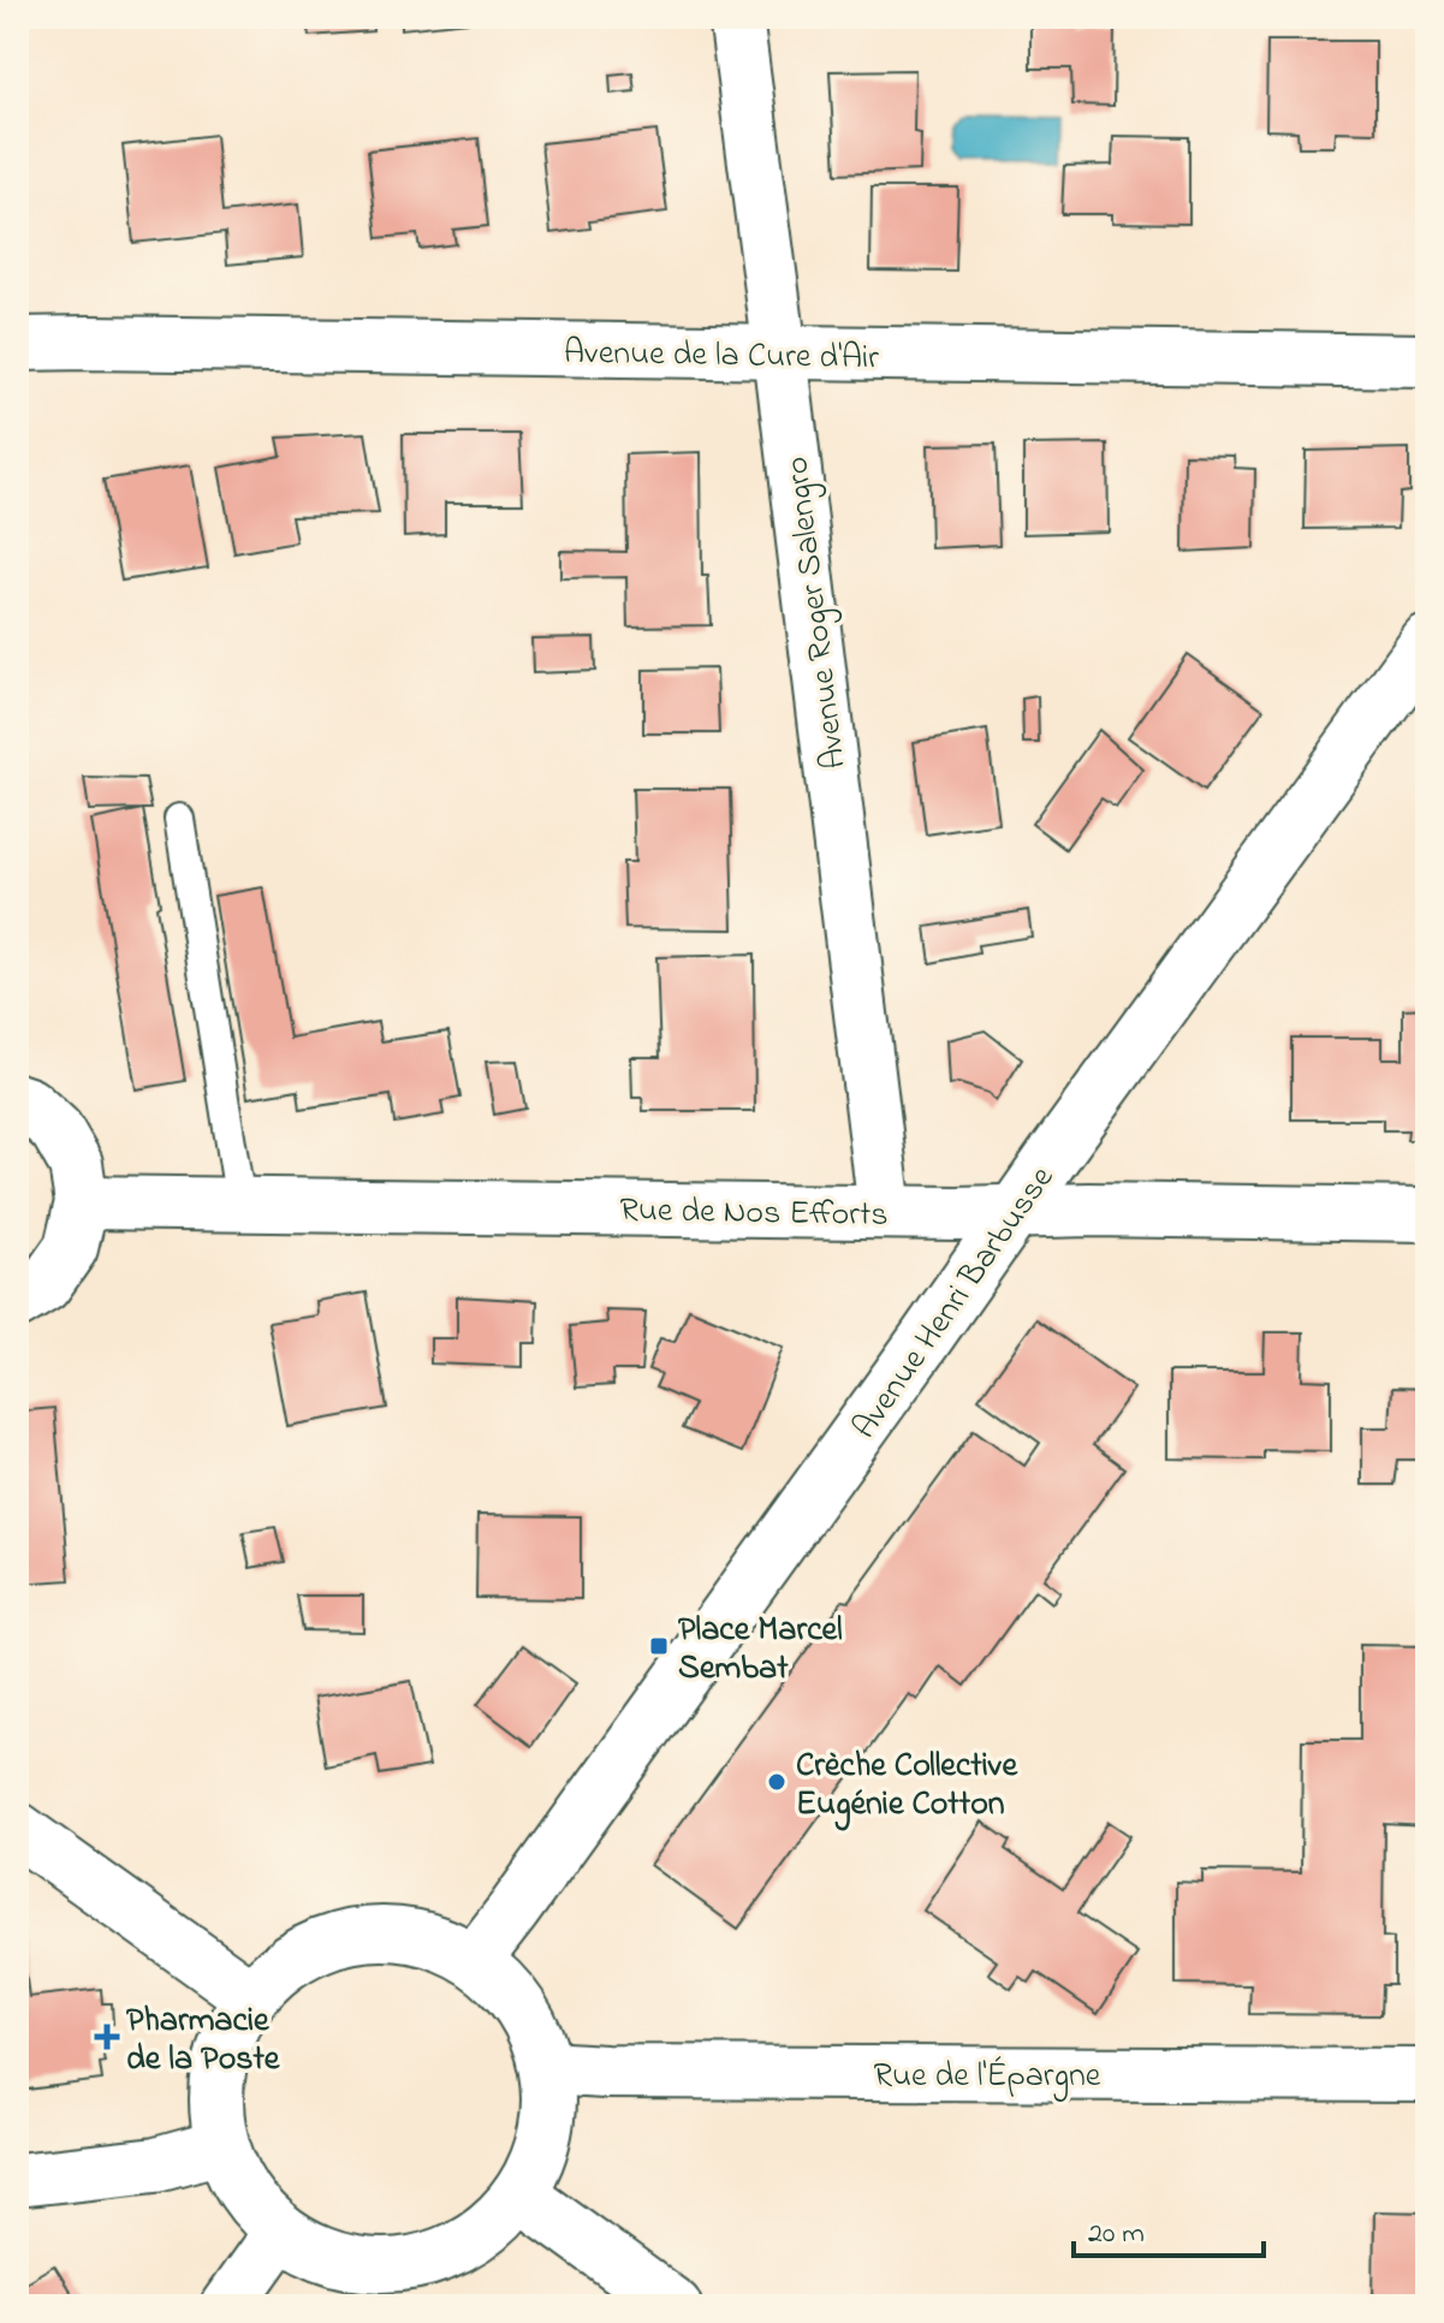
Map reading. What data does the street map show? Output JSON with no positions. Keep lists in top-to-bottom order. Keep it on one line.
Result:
{"streets":{"street":["Avenue de la Cure d'Air","Avenue Roger Salengro","Rue de Nos Efforts","Avenue Henri Barbusse","Rue de l'Épargne"]},"crossings":[["Avenue de la Cure d'Air","Avenue Roger Salengro"],["Avenue Roger Salengro","Rue de Nos Efforts"],["Rue de Nos Efforts","Avenue Henri Barbusse"],["Avenue Henri Barbusse","Rue de l'Épargne"]],"places":{"transit":["Place Marcel Sembat"],"other":["Crèche Collective Eugénie Cotton"],"health":["Pharmacie de la Poste"]},"scale_bar":"20 m"}
